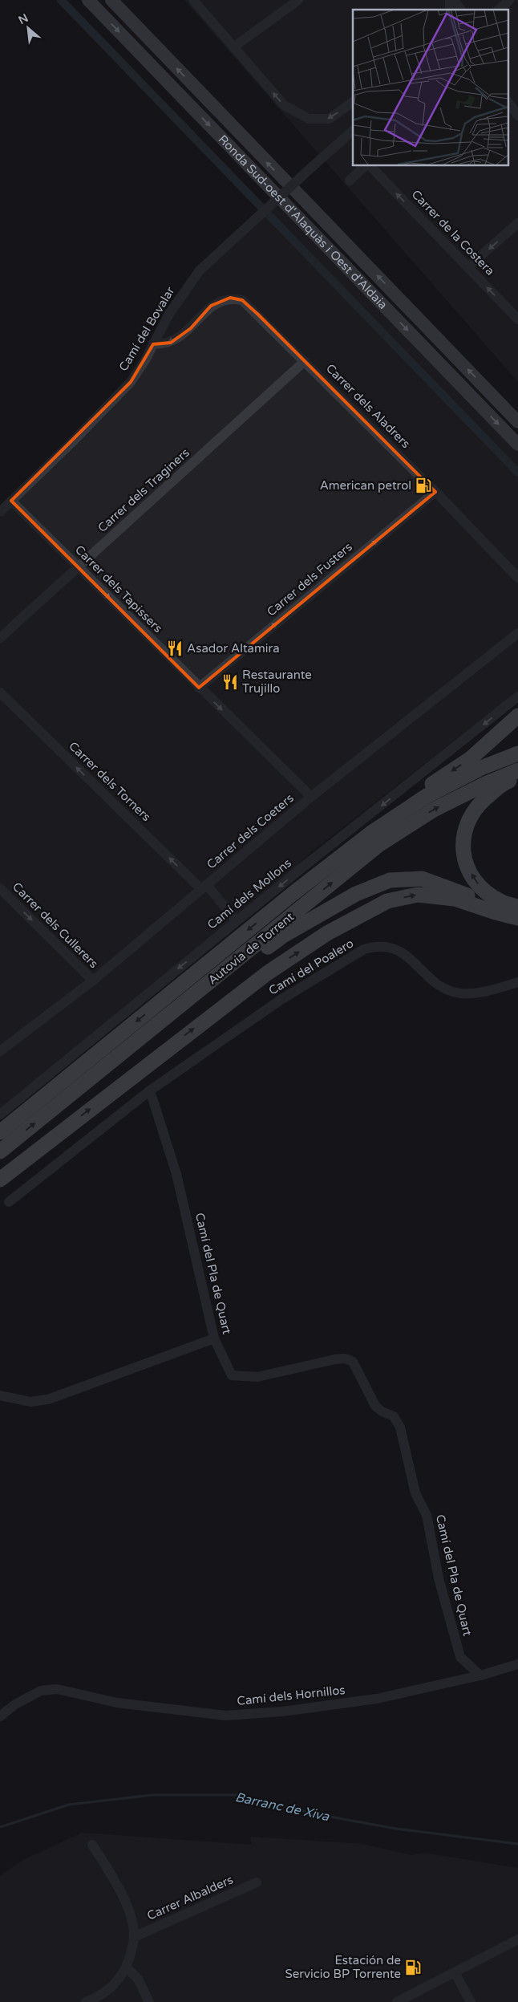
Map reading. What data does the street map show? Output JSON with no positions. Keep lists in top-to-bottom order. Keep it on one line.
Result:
{"streets":{"highway":["Autovia de Torrent"],"main road":["Ronda Sud-oest d'Alaquàs i Oest d'Aldaia"],"street":["Carrer de la Costera","Camí del Bovalar","Carrer dels Aladrers","Carrer dels Traginers","Carrer dels Fusters","Carrer dels Tapissers","Carrer dels Torners","Carrer dels Coeters","Camí dels Mollons","Carrer dels Cullerers","Camí del Poalero","Camí del Pla de Quart","Camí dels Hornillos","Carrer Albalders"]},"crossings":[["Camí del Bovalar","Carrer dels Aladrers"],["Camí del Bovalar","Carrer dels Tapissers"],["Carrer dels Aladrers","Carrer dels Traginers"],["Carrer dels Aladrers","Carrer dels Fusters"],["Carrer dels Traginers","Carrer dels Tapissers"],["Carrer dels Fusters","Carrer dels Tapissers"],["Carrer dels Tapissers","Carrer dels Coeters"],["Carrer dels Torners","Carrer dels Coeters"],["Carrer dels Torners","Camí dels Mollons"],["Carrer dels Coeters","Carrer dels Cullerers"],["Camí del Poalero","Camí del Pla de Quart"],["Camí del Pla de Quart","Camí dels Hornillos"]],"one_way":["Carrer de la Costera","Carrer dels Fusters","Carrer dels Tapissers","Carrer dels Torners","Camí dels Mollons","Carrer dels Cullerers"],"water":["Barranc de Xiva"],"places":{"fuel station":["American petrol","Estación de Servicio BP Torrente"],"restaurant":["Asador Altamira","Restaurante Trujillo"]},"north":"top left"}
